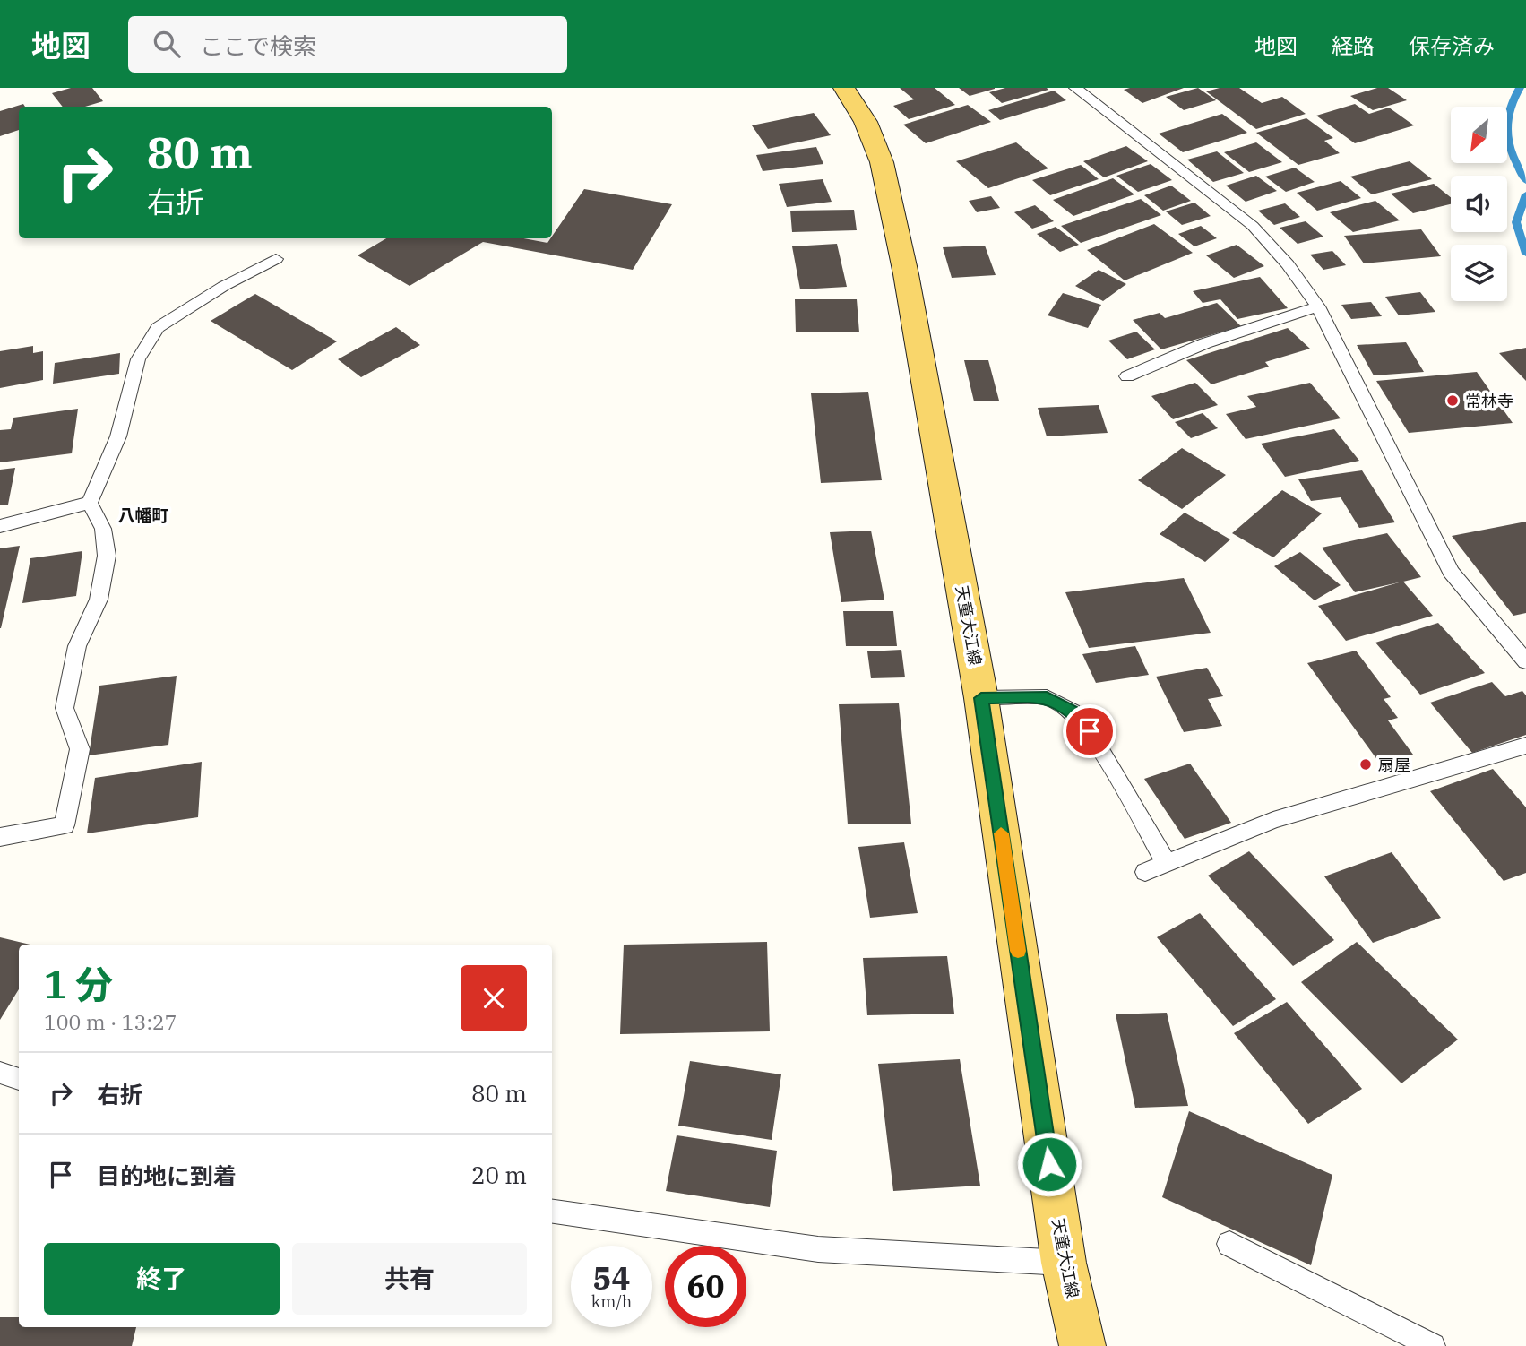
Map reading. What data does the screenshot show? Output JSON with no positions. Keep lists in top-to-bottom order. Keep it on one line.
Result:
{"streets":{"main road":["天童大江線"]},"districts":["八幡町"],"places":["常林寺","扇屋"],"north":"bottom left","page":{"header":"地図","search":"ここで検索","nav":["地図","経路","保存済み"],"turn":["80 m","右折"],"heading":["1 分","100 m · 13:27"],"list":[{"name":"右折","value":"80 m"},{"name":"目的地に到着","value":"20 m"}],"buttons":["終了","共有"],"speed":"54 km/h","limit":"60"}}
